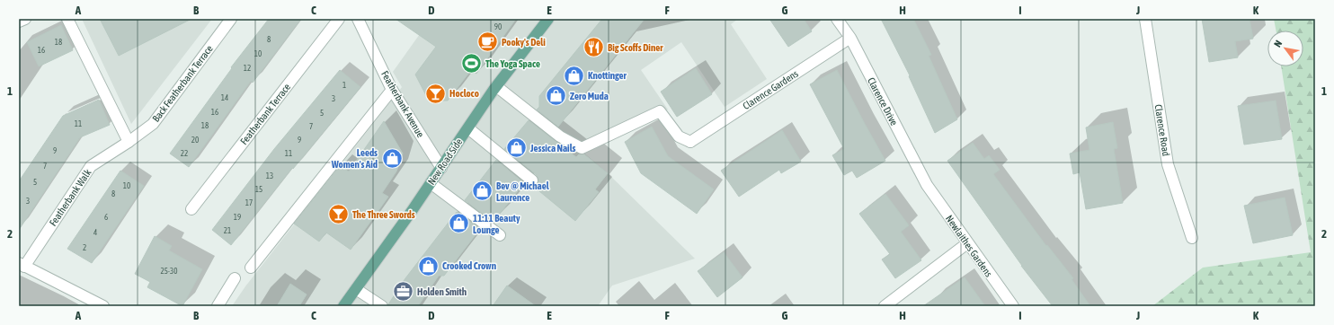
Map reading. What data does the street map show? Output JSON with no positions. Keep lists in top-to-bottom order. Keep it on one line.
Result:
{"streets":{"main road":["New Road Side"],"street":["Back Featherbank Terrace","Clarence Gardens","Clarence Drive","Featherbank Avenue","Featherbank Terrace","Clarence Road","Featherbank Walk","Newlaithes Gardens"]},"crossings":[["Back Featherbank Terrace","Featherbank Walk"],["Clarence Gardens","Clarence Drive"],["Clarence Gardens","New Road Side"],["Clarence Drive","Newlaithes Gardens"],["Featherbank Avenue","New Road Side"]],"places":{"cafe":["Pooky's Deli"],"restaurant":["Big Scoffs Diner"],"sports":["The Yoga Space"],"shop":["Knottinger","Zero Muda","Jessica Nails","Leeds Women's Aid","Bev @ Michael Laurence","11:11 Beauty Lounge","Crooked Crown"],"bar":["Hocloco","The Three Swords"],"office":["Holden Smith"]},"house_numbers":["90","8","18","16","10","12","1","14","3","16","5","11","18","7","20","9","9","22","11","7","13","5","10","15","8","3","17","6","19","21","4","2","25-30"],"north":"top left","grid":{"columns":["A","B","C","D","E","F","G","H","I","J","K"],"rows":["1","2"]}}
